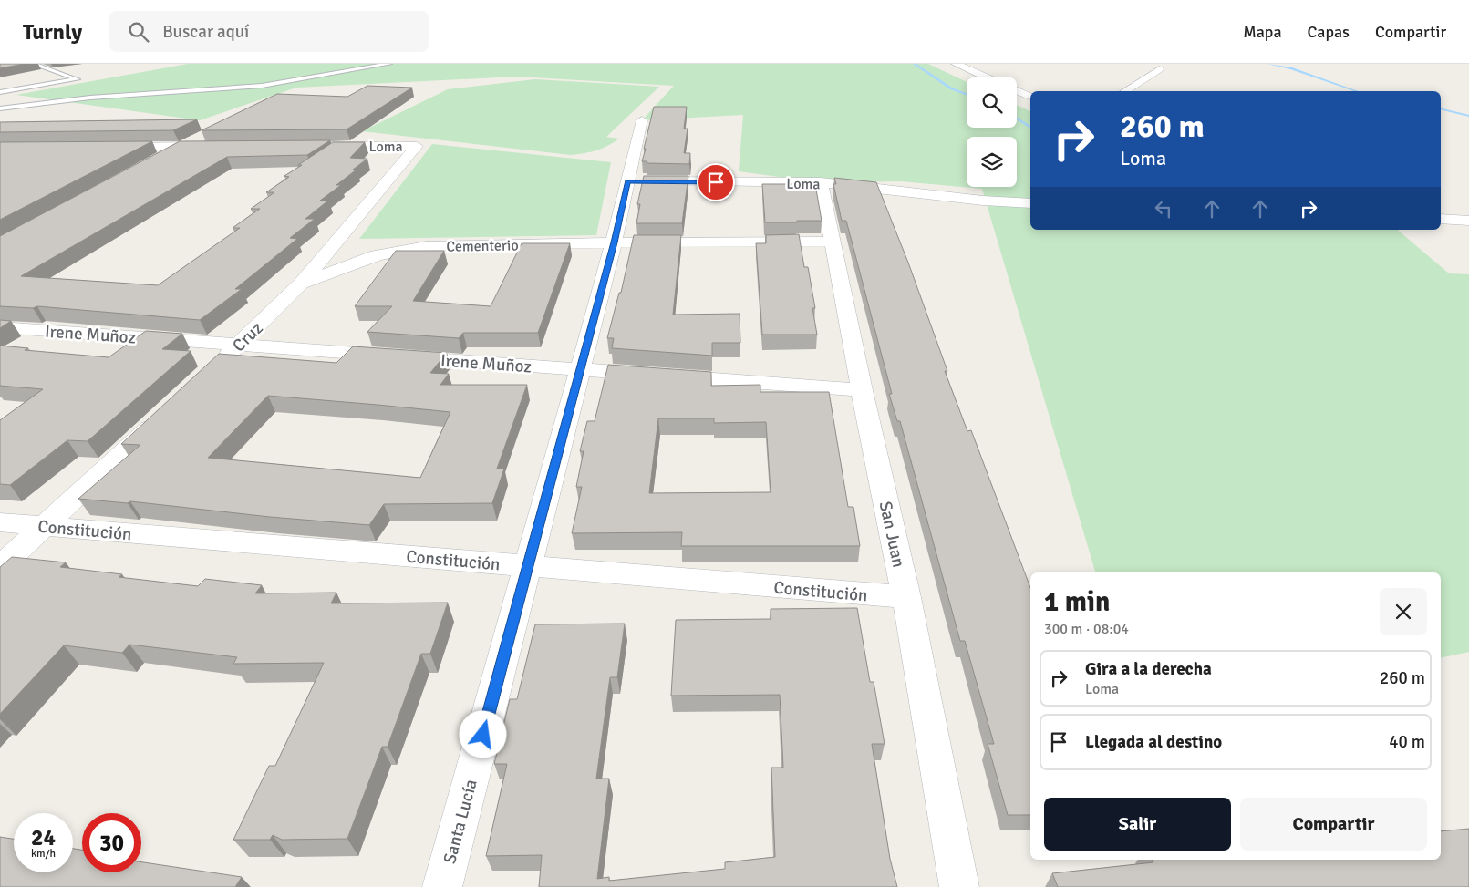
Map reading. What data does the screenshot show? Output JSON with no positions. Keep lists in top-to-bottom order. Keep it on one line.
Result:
{"streets":{"street":["Loma","Cementerio","Irene Muñoz","Cruz","Constitución","San Juan","Santa Lucía"]},"crossings":[["Loma","Cruz"],["Loma","San Juan"],["Loma","Santa Lucía"],["Cementerio","Cruz"],["Cementerio","San Juan"],["Cementerio","Santa Lucía"],["Irene Muñoz","Cruz"],["Irene Muñoz","San Juan"],["Irene Muñoz","Santa Lucía"],["Constitución","San Juan"],["Constitución","Santa Lucía"]],"page":{"header":"Turnly","search":"Buscar aquí","nav":["Mapa","Capas","Compartir"],"turn":["260 m","Loma"],"heading":["1 min","300 m · 08:04"],"list":[{"name":"Gira a la derecha","note":"Loma","value":"260 m"},{"name":"Llegada al destino","value":"40 m"}],"buttons":["Salir","Compartir"],"speed":"24 km/h","limit":"30"}}
